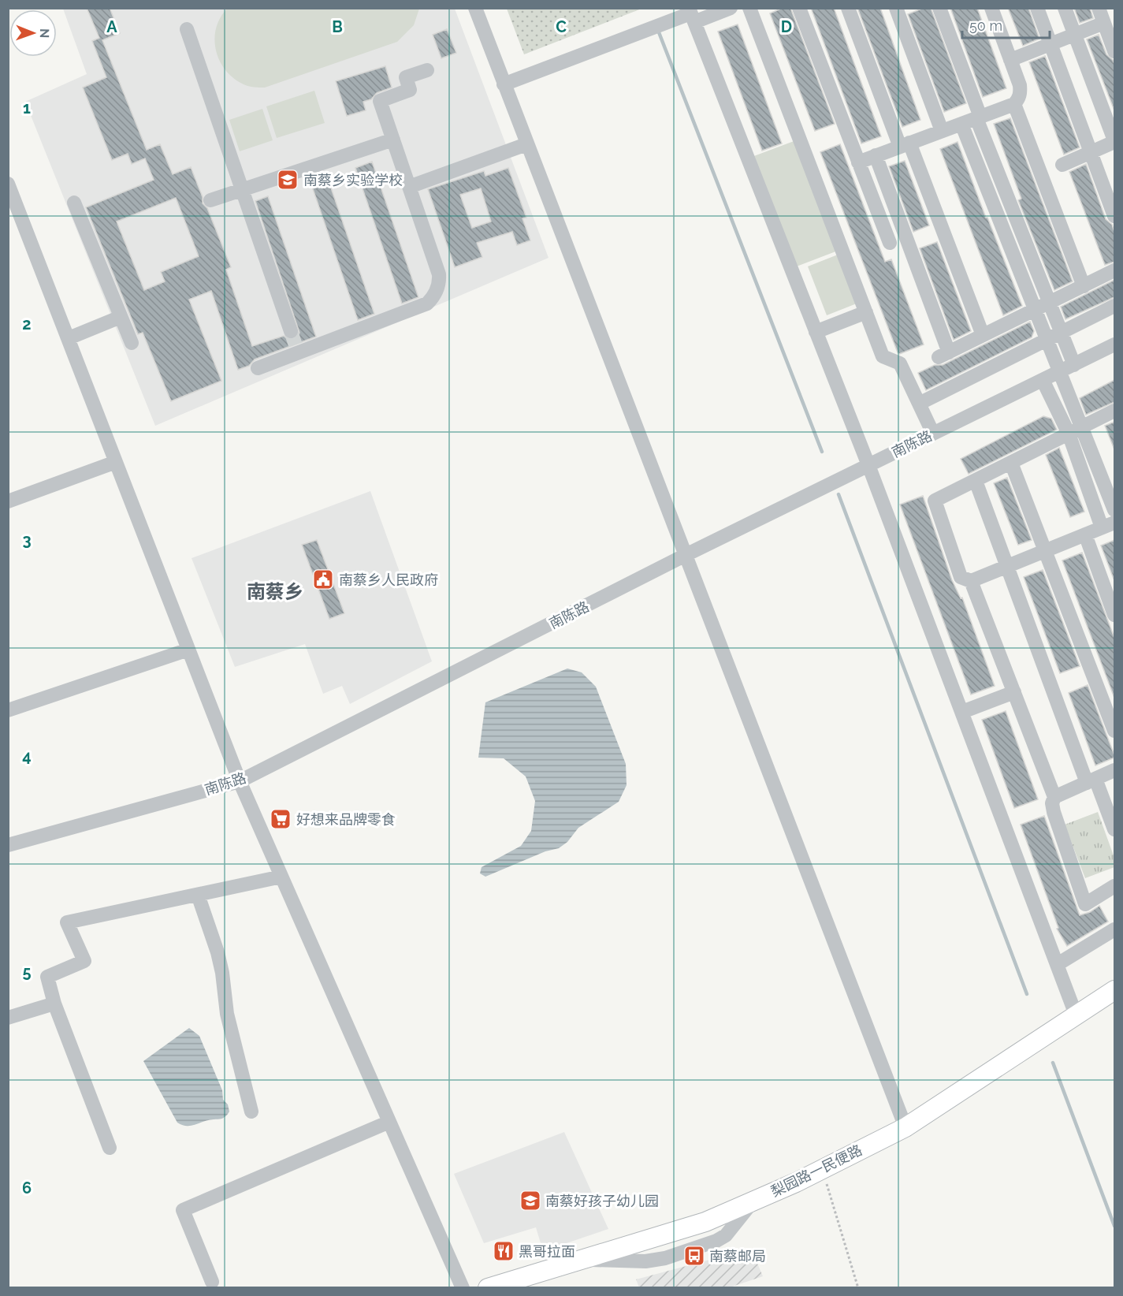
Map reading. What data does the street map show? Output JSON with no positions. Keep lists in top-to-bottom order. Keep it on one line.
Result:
{"streets":{"main road":["梨园路一民便路"],"street":["南陈路"]},"districts":["南蔡乡"],"places":{"school or university":["南蔡乡实验学校","南蔡好孩子幼儿园"],"public building":["南蔡乡人民政府"],"supermarket":["好想来品牌零食"],"restaurant":["黑哥拉面"],"bus stop":["南蔡邮局"]},"scale_bar":"50 m","north":"right","grid":{"columns":["A","B","C","D"],"rows":["1","2","3","4","5","6"]}}
